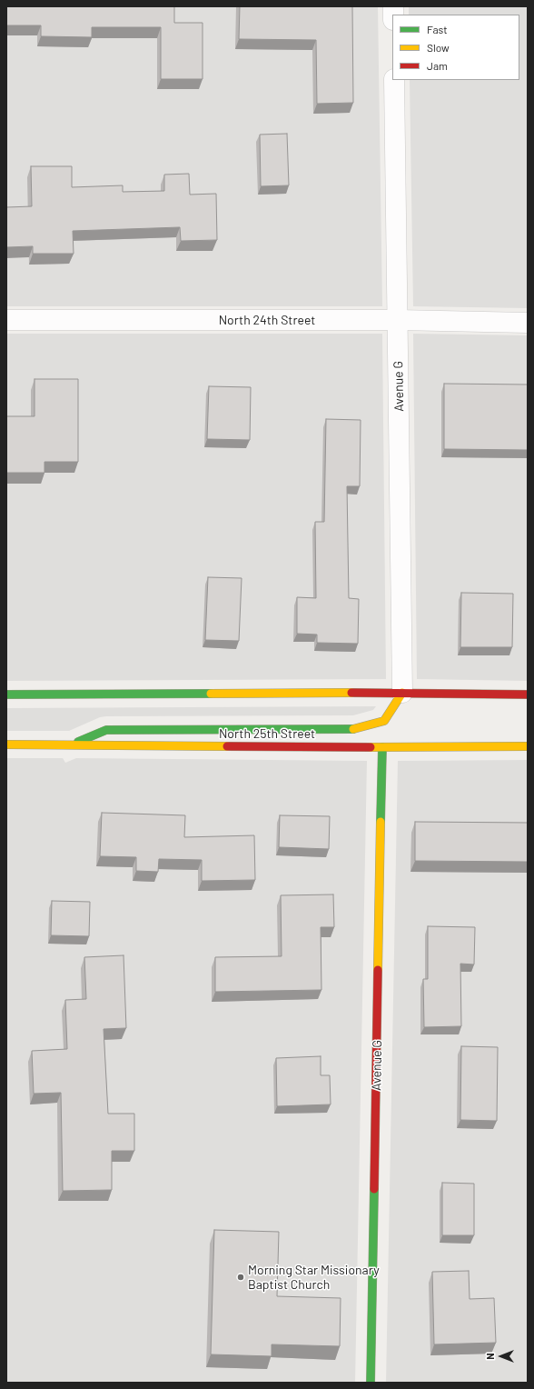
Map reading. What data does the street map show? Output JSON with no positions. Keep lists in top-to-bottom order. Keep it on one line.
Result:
{"streets":{"main road":["Avenue G","North 25th Street"],"street":["North 24th Street"]},"crossings":[["North 24th Street","Avenue G"],["Avenue G","North 25th Street"]],"places":["Morning Star Missionary Baptist Church"],"legend":["Fast","Slow","Jam"],"north":"left"}
